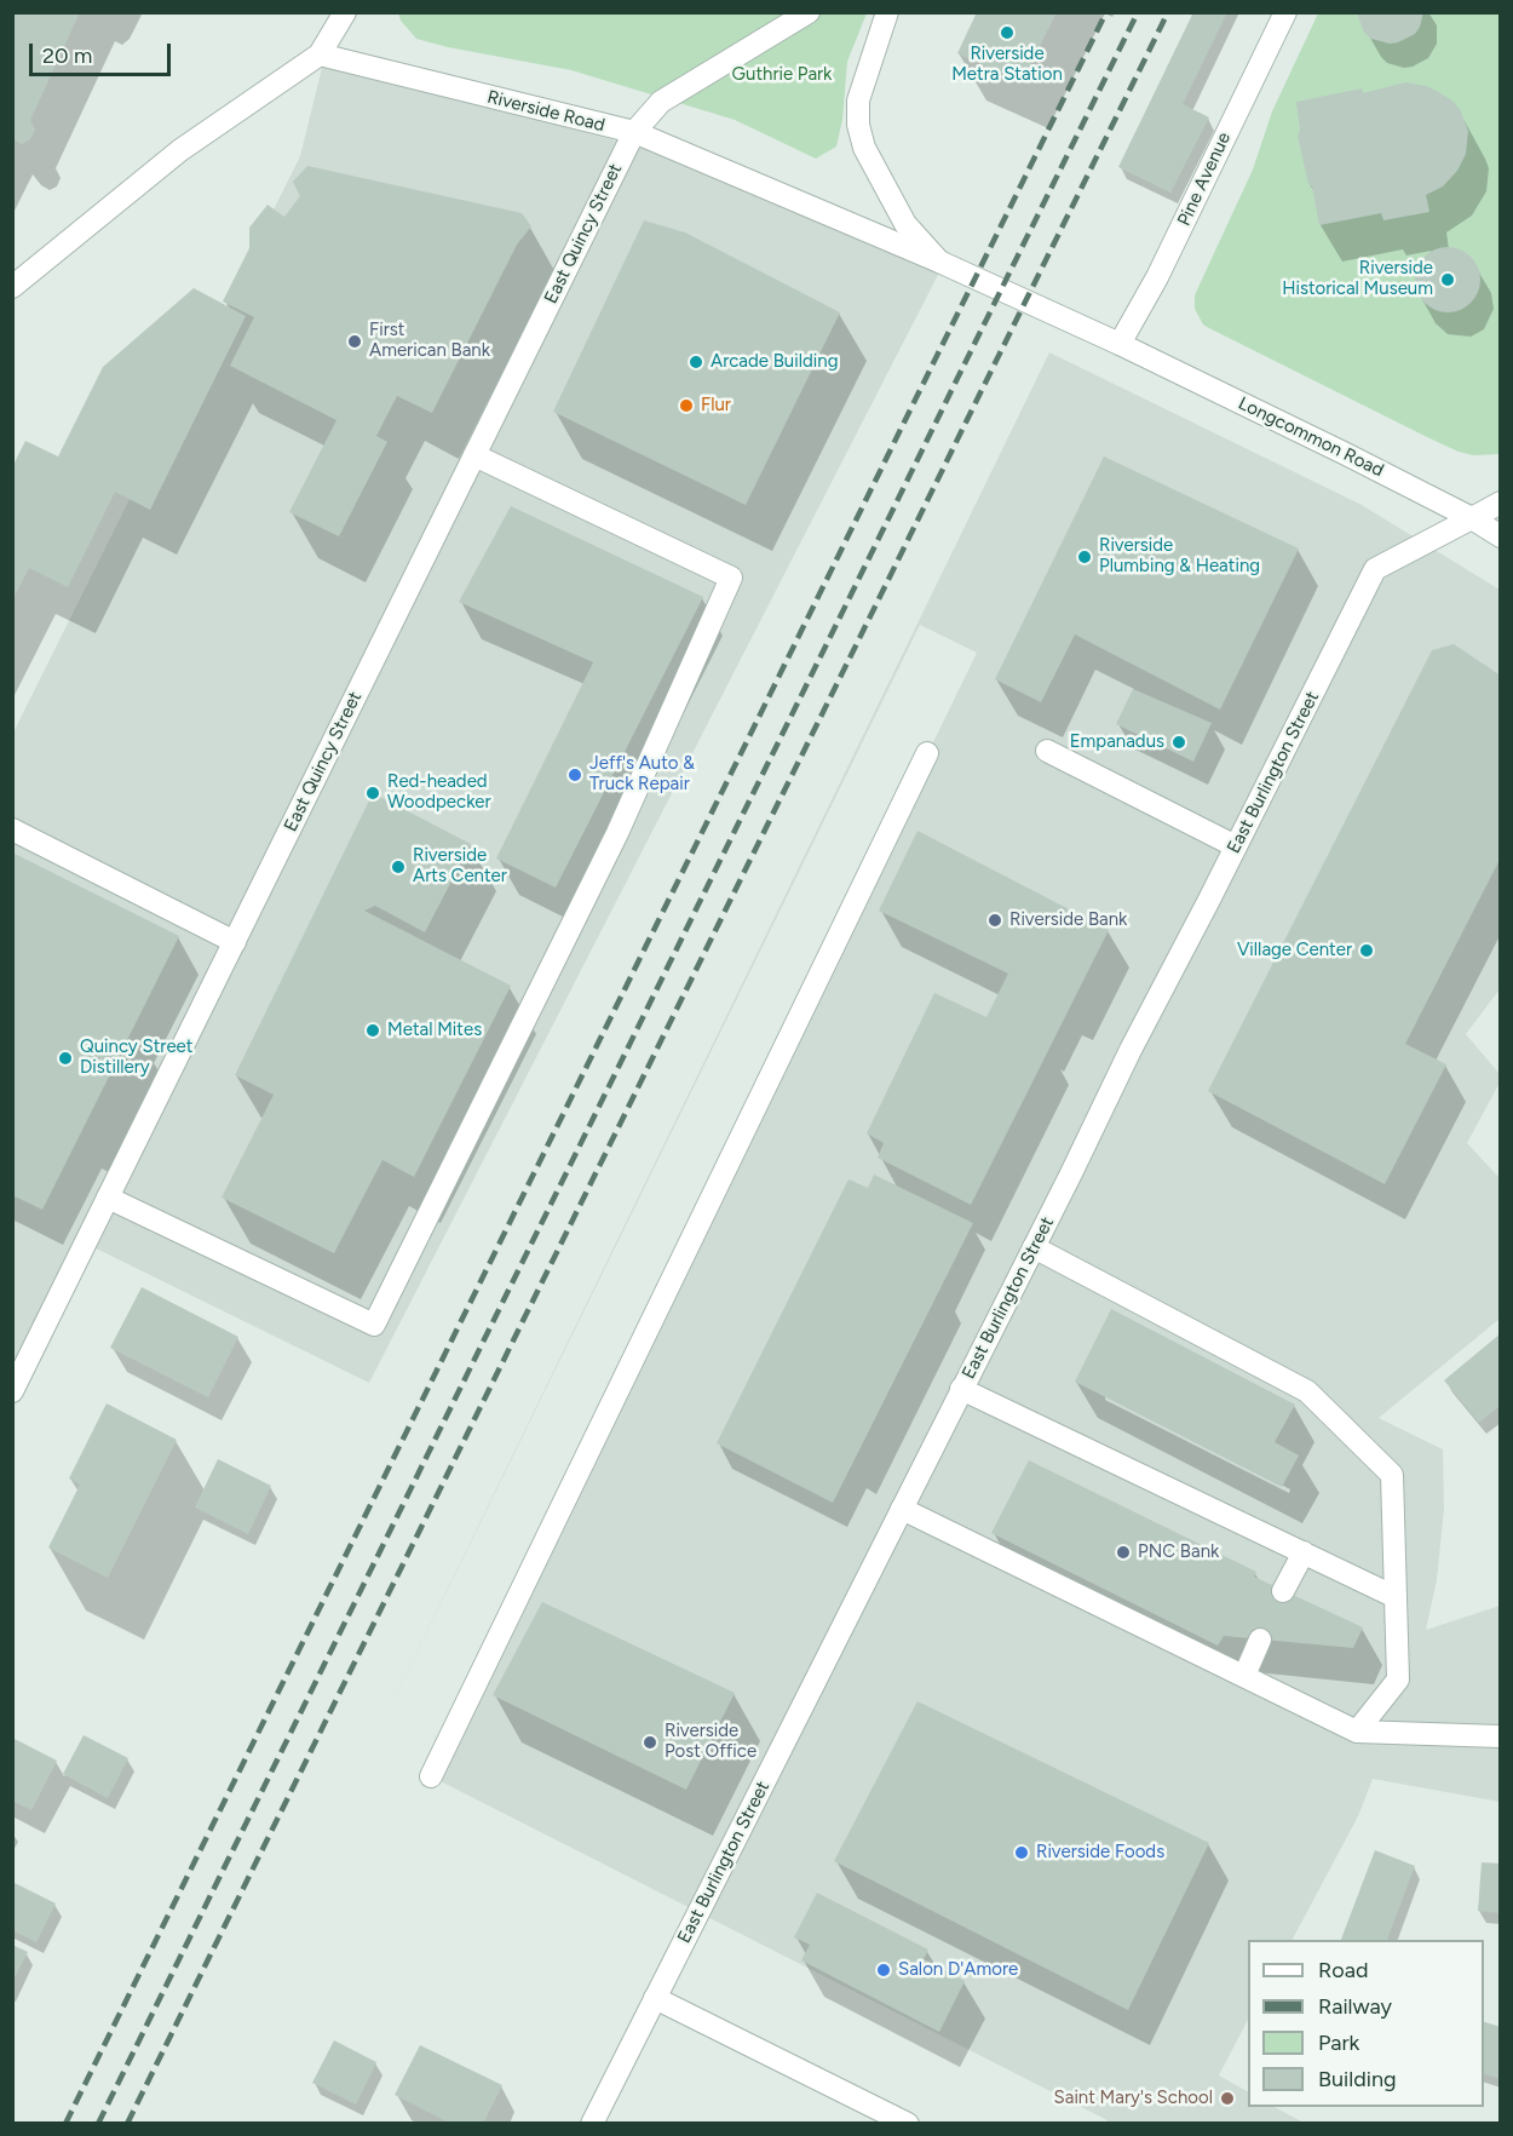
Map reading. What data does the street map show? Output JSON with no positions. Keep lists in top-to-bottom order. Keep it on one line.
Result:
{"streets":{"street":["Riverside Road","Pine Avenue","East Quincy Street","Longcommon Road","East Burlington Street"]},"crossings":[["Riverside Road","Pine Avenue"],["Riverside Road","East Quincy Street"],["Riverside Road","Longcommon Road"],["Pine Avenue","Longcommon Road"],["Longcommon Road","East Burlington Street"]],"parks":["Guthrie Park"],"places":["Riverside Metra Station","Riverside Historical Museum","First American Bank","Arcade Building","Flur","Riverside Plumbing & Heating","Empanadus","Jeff's Auto & Truck Repair","Red-headed Woodpecker","Riverside Arts Center","Riverside Bank","Village Center","Metal Mites","Quincy Street Distillery","PNC Bank","Riverside Post Office","Riverside Foods","Salon D'Amore","Saint Mary's School"],"legend":["Road","Railway","Park","Building"],"scale_bar":"20 m"}
